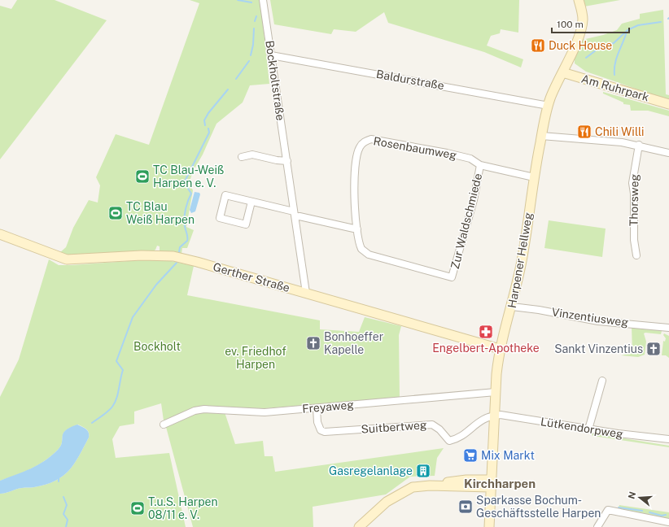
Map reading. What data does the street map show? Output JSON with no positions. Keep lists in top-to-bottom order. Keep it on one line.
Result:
{"streets":{"street":["Baldurstraße","Bockholtstraße","Am Ruhrpark","Rosenbaumweg","Thorsweg","Zur Waldschmiede","Harpener Hellweg","Gerther Straße","Vinzentiusweg","Freyaweg","Suitbertweg","Lütkendorpweg"]},"crossings":[["Baldurstraße","Bockholtstraße"],["Baldurstraße","Harpener Hellweg"],["Bockholtstraße","Gerther Straße"],["Am Ruhrpark","Harpener Hellweg"],["Rosenbaumweg","Zur Waldschmiede"],["Rosenbaumweg","Harpener Hellweg"],["Harpener Hellweg","Gerther Straße"],["Harpener Hellweg","Vinzentiusweg"],["Harpener Hellweg","Freyaweg"],["Harpener Hellweg","Suitbertweg"],["Harpener Hellweg","Lütkendorpweg"],["Freyaweg","Suitbertweg"],["Suitbertweg","Lütkendorpweg"]],"districts":["Kirchharpen"],"parks":["Bockholt","ev. Friedhof Harpen"],"places":{"restaurant":["Duck House","Chili Willi"],"sports":["TC Blau-Weiß Harpen e. V.","TC Blau Weiß Harpen","T.u.S. Harpen 08/11 e. V."],"pharmacy":["Engelbert-Apotheke"],"church":["Bonhoeffer Kapelle","Sankt Vinzentius"],"supermarket":["Mix Markt"],"building":["Gasregelanlage"],"bank":["Sparkasse Bochum- Geschäftsstelle Harpen"]},"scale_bar":"100 m","north":"left"}
